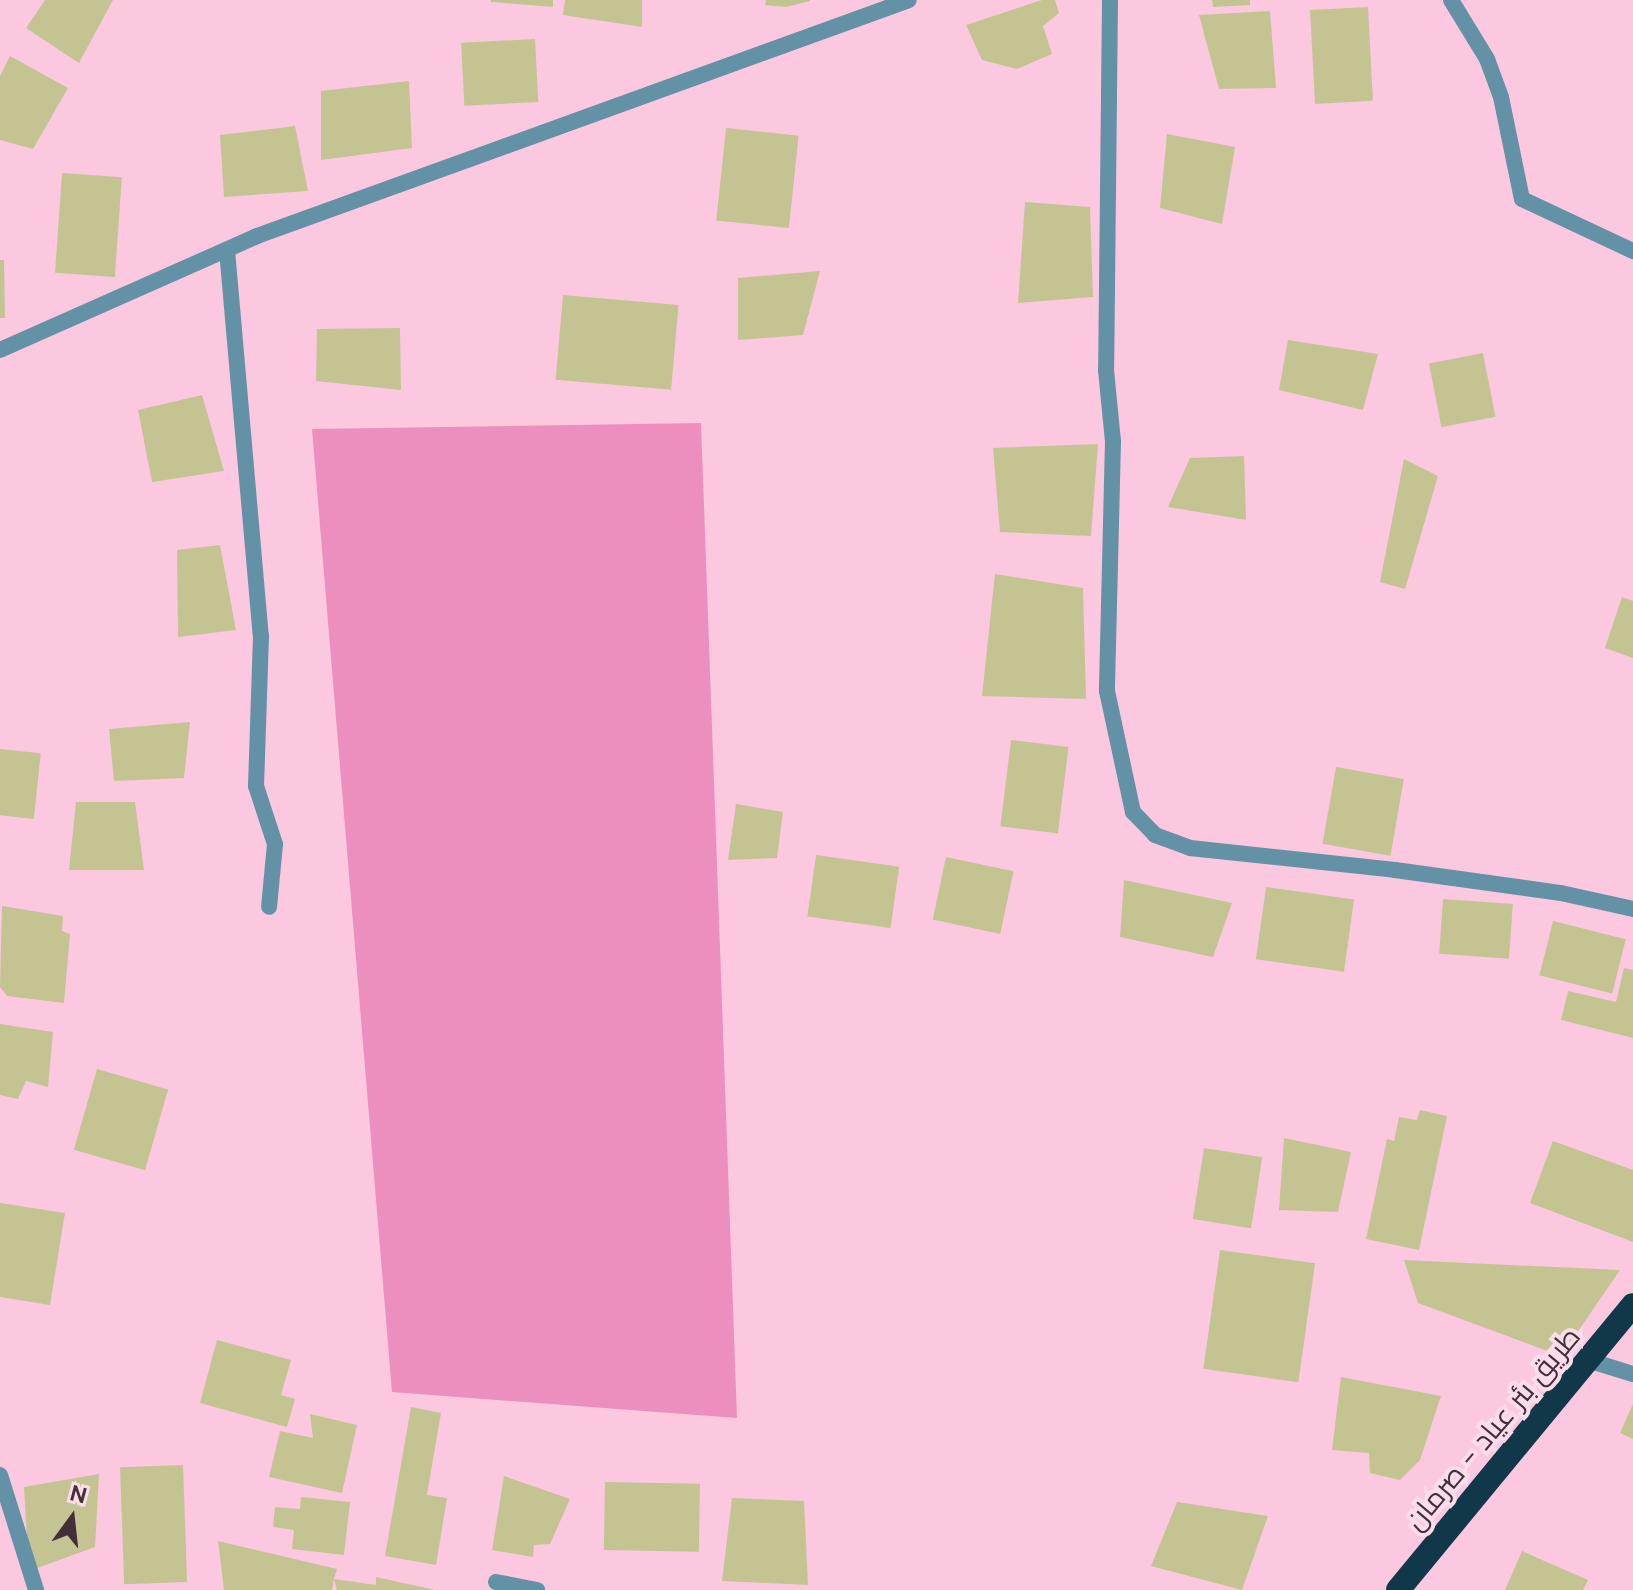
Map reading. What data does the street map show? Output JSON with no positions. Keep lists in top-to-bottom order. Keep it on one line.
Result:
{"streets":{"highway":["طريق بئر عياد - صرمان"]},"north":"top"}
